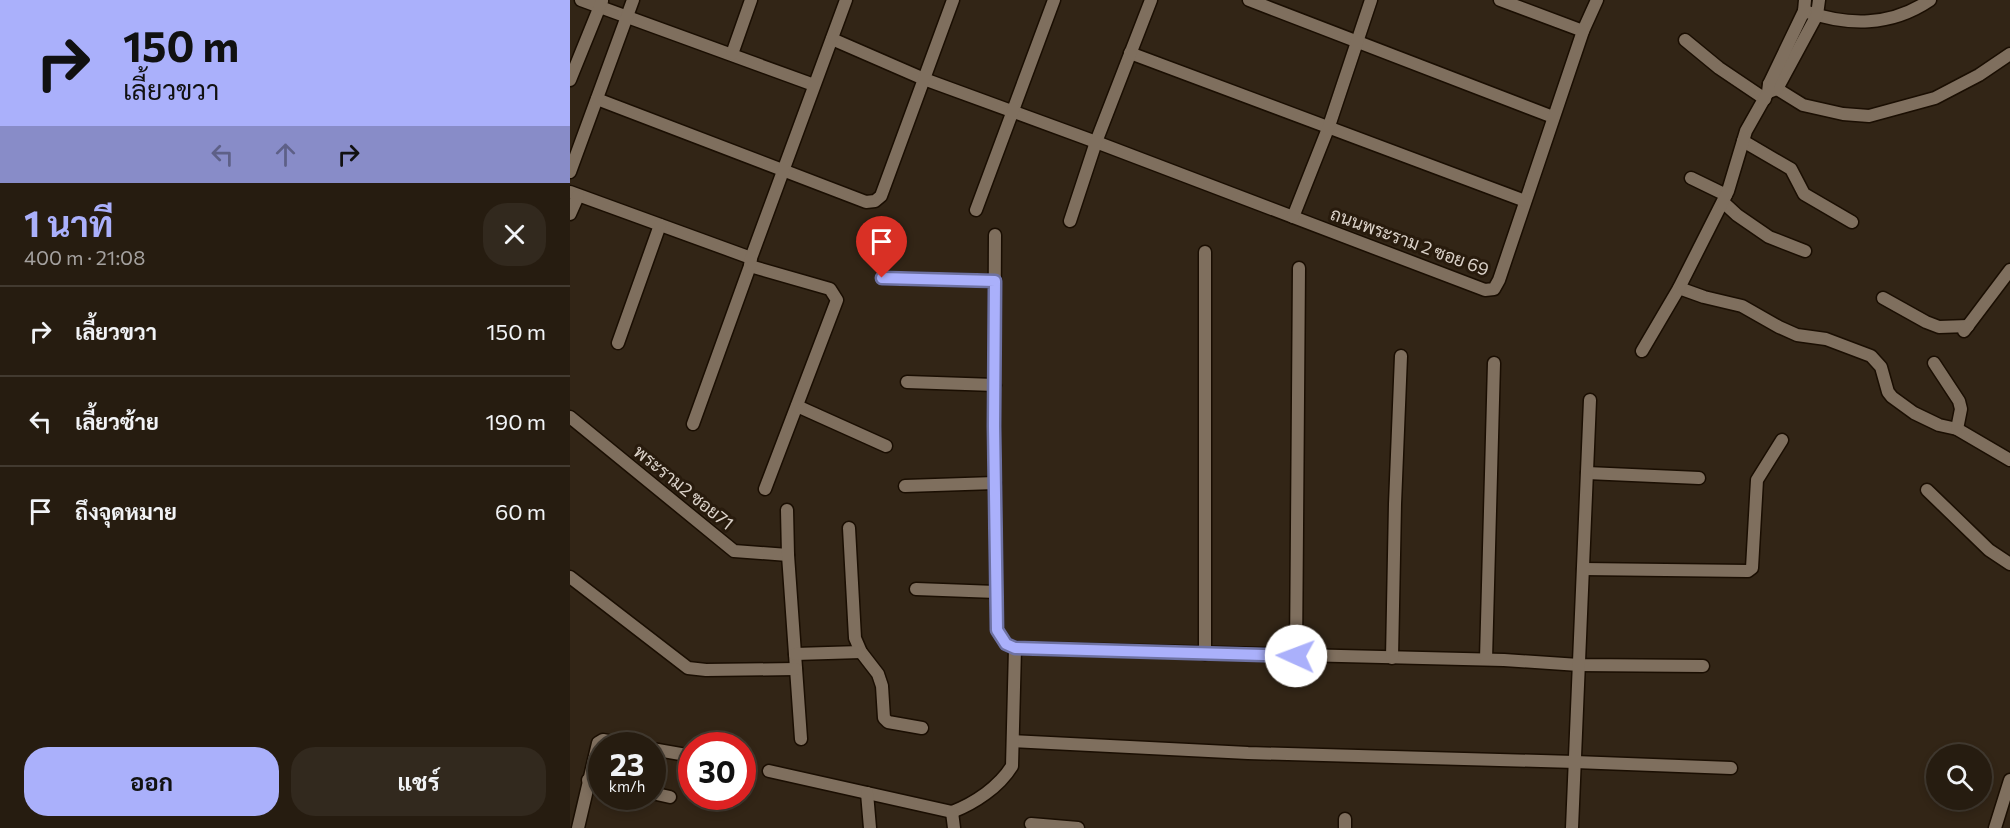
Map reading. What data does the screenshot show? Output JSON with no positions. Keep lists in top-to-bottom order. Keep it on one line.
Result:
{"streets":{"street":["ถนนพระราม 2 ซอย 69","พระราม2 ซอย71"]},"page":{"turn":["150 m","เลี้ยวขวา"],"heading":["1 นาที","400 m · 21:08"],"list":[{"name":"เลี้ยวขวา","value":"150 m"},{"name":"เลี้ยวซ้าย","value":"190 m"},{"name":"ถึงจุดหมาย","value":"60 m"}],"speed":"23 km/h","limit":"30","buttons":["ออก","แชร์"]}}
